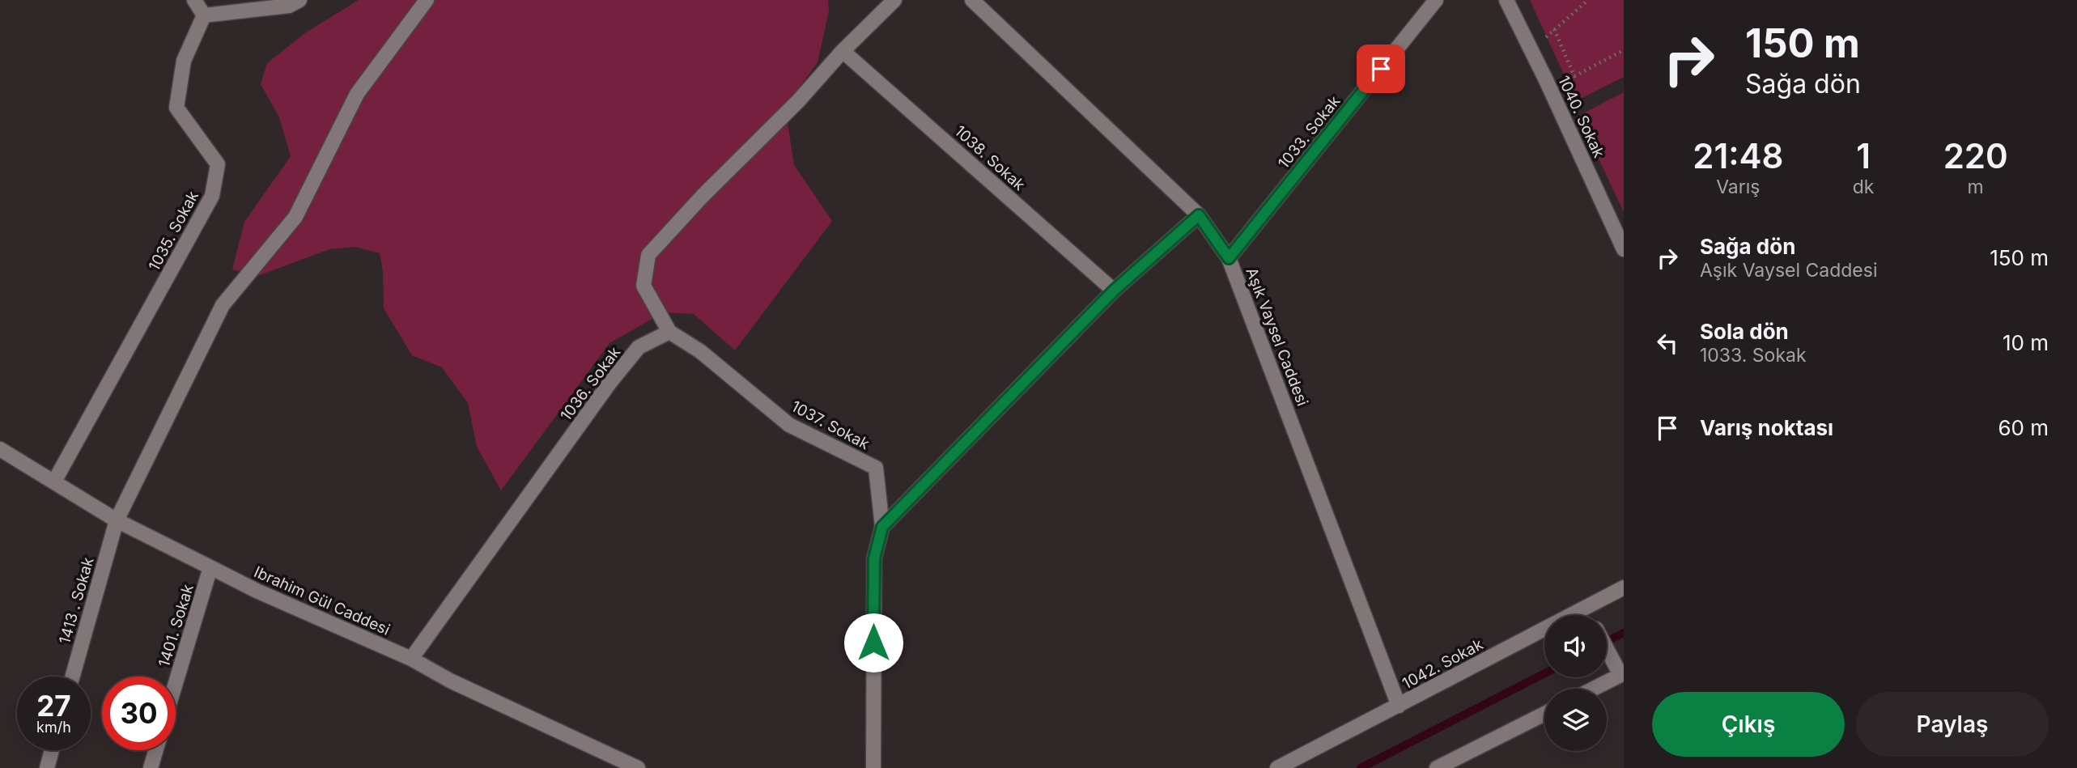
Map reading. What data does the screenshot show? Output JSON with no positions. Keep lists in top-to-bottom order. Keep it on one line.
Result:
{"streets":{"street":["1040. Sokak","1033. Sokak","1038. Sokak","1035. Sokak","Aşık Vaysel Caddesi","1036. Sokak","1037. Sokak","1413 . Sokak","Ibrahim Gül Caddesi","1401. Sokak","1042. Sokak"]},"crossings":[["1033. Sokak","Aşık Vaysel Caddesi"],["1035. Sokak","Ibrahim Gül Caddesi"],["Aşık Vaysel Caddesi","1042. Sokak"],["1036. Sokak","1037. Sokak"],["1036. Sokak","Ibrahim Gül Caddesi"],["1413 . Sokak","Ibrahim Gül Caddesi"],["Ibrahim Gül Caddesi","1401. Sokak"]],"page":{"turn":["150 m","Sağa dön"],"eta":["21:48","Varış","1","dk","220","m"],"list":[{"name":"Sağa dön","note":"Aşık Vaysel Caddesi","value":"150 m"},{"name":"Sola dön","note":"1033. Sokak","value":"10 m"},{"name":"Varış noktası","value":"60 m"}],"speed":"27 km/h","limit":"30","buttons":["Çıkış","Paylaş"]}}
